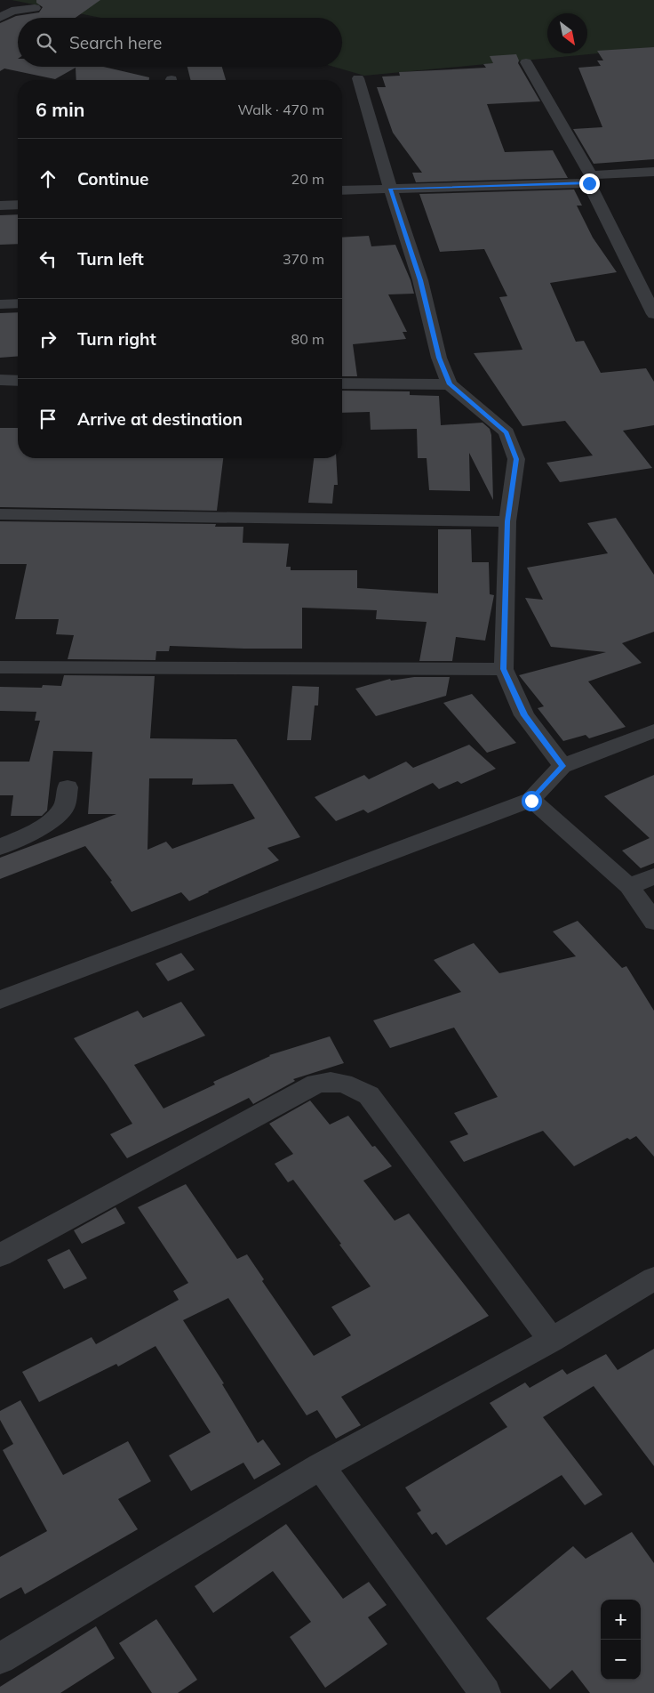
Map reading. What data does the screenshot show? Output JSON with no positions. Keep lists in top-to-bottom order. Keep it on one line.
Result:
{"north":"bottom right","page":{"search":"Search here","heading":["6 min","Walk · 470 m"],"list":[["Continue","20 m"],["Turn left","370 m"],["Turn right","80 m"],"Arrive at destination"],"map_buttons":["+","−"]}}
